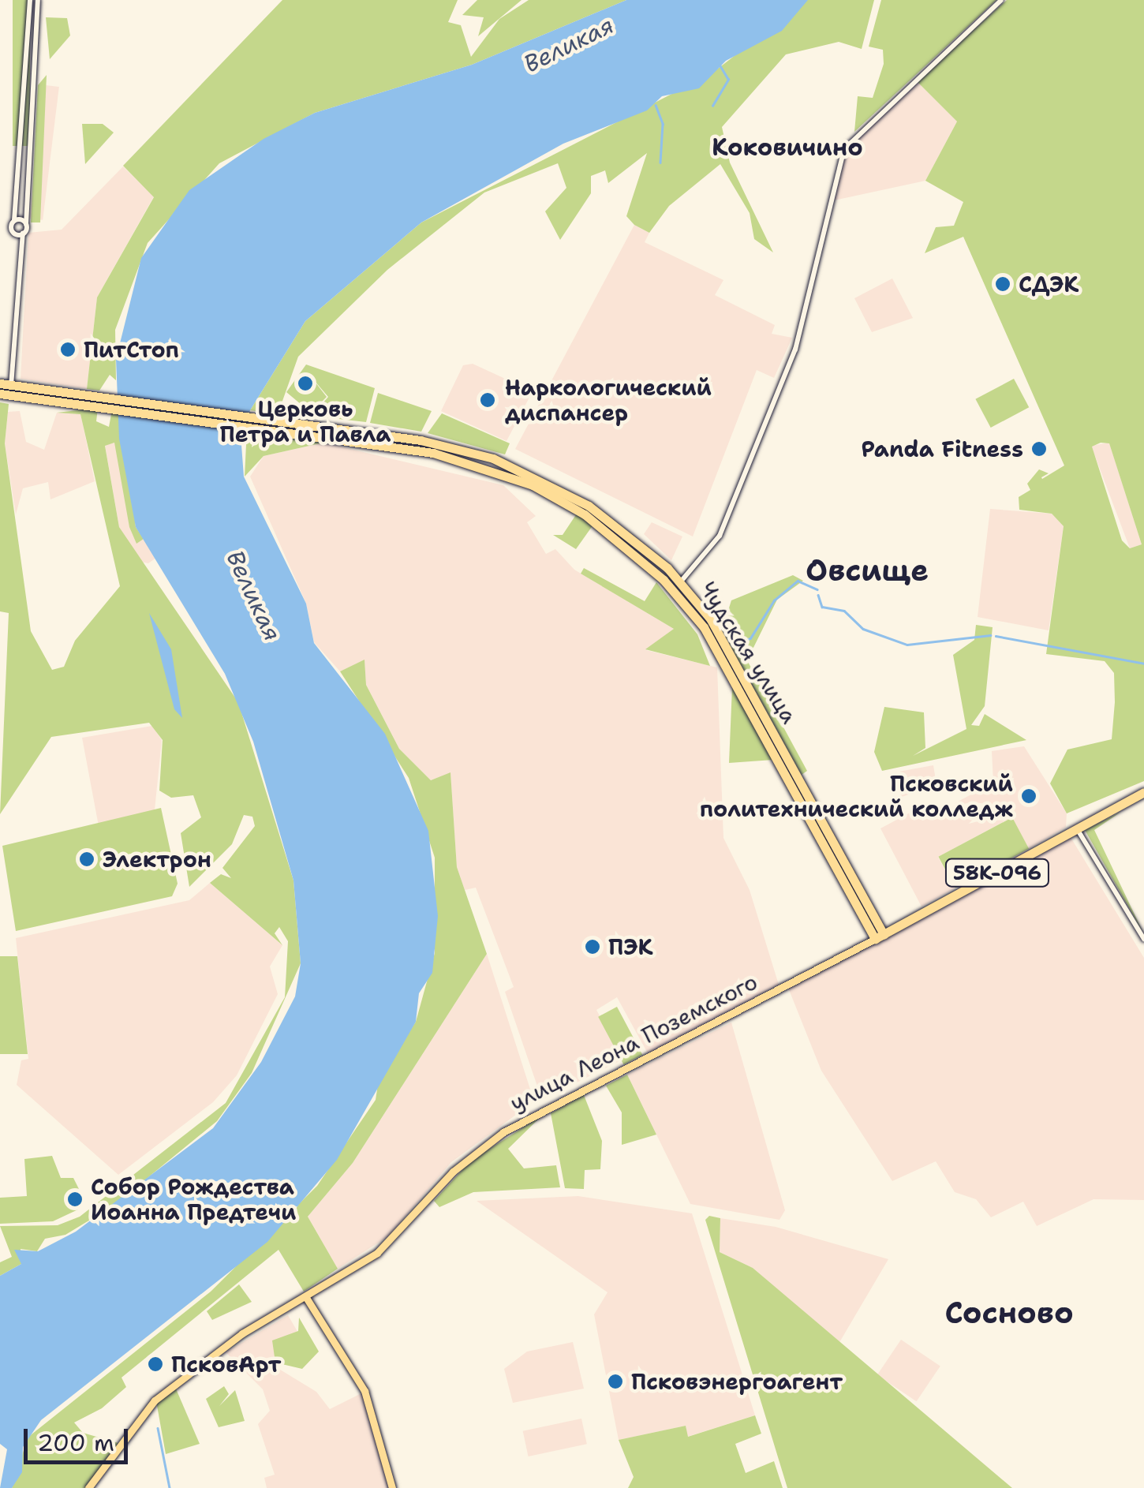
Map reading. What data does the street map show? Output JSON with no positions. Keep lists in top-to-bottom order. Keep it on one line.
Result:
{"streets":{"highway":["Чудская улица","58К-096","улица Леона Поземского"]},"crossings":[["Чудская улица","улица Леона Поземского"]],"districts":["Коковичино","Овсище","Сосново"],"water":["Великая"],"places":["СДЭК","ПитСтоп","Церковь Петра и Павла","Наркологический диспансер","Panda Fitness","Псковский политехнический колледж","Электрон","ПЭК","Собор Рождества Иоанна Предтечи","ПсковАрт","Псковэнергоагент"],"scale_bar":"200 m"}
